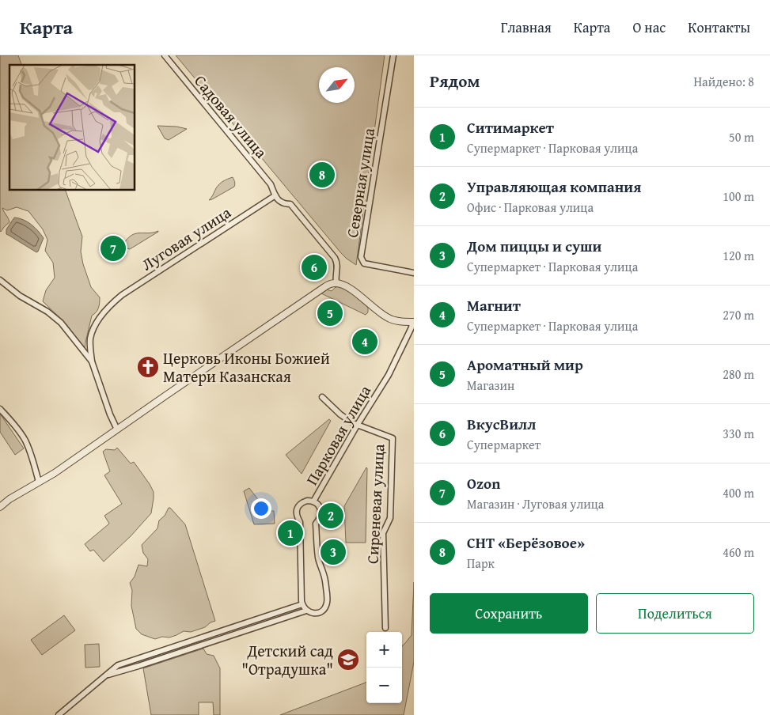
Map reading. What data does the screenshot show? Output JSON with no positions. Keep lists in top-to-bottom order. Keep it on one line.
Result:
{"streets":{"street":["Садовая улица","Северная улица","Луговая улица","Парковая улица","Сиреневая улица"]},"crossings":[["Садовая улица","Луговая улица"],["Парковая улица","Сиреневая улица"]],"places":{"church":["Церковь Иконы Божией Матери Казанская"],"school or university":["Детский сад \"Отрадушка\""]},"north":"top right","page":{"header":"Карта","nav":["Главная","Карта","О нас","Контакты"],"heading":["Рядом","Найдено: 8"],"list":[{"mark":"1","name":"Ситимаркет","note":"Супермаркет · Парковая улица","value":"50 m"},{"mark":"2","name":"Управляющая компания","note":"Офис · Парковая улица","value":"100 m"},{"mark":"3","name":"Дом пиццы и суши","note":"Супермаркет · Парковая улица","value":"120 m"},{"mark":"4","name":"Магнит","note":"Супермаркет · Парковая улица","value":"270 m"},{"mark":"5","name":"Ароматный мир","note":"Магазин","value":"280 m"},{"mark":"6","name":"ВкусВилл","note":"Супермаркет","value":"330 m"},{"mark":"7","name":"Ozon","note":"Магазин · Луговая улица","value":"400 m"},{"mark":"8","name":"СНТ «Берёзовое»","note":"Парк","value":"460 m"}],"pins":["8","7","6","5","4","2","1","3"],"buttons":["Сохранить","Поделиться"],"map_buttons":["+","−"]}}
